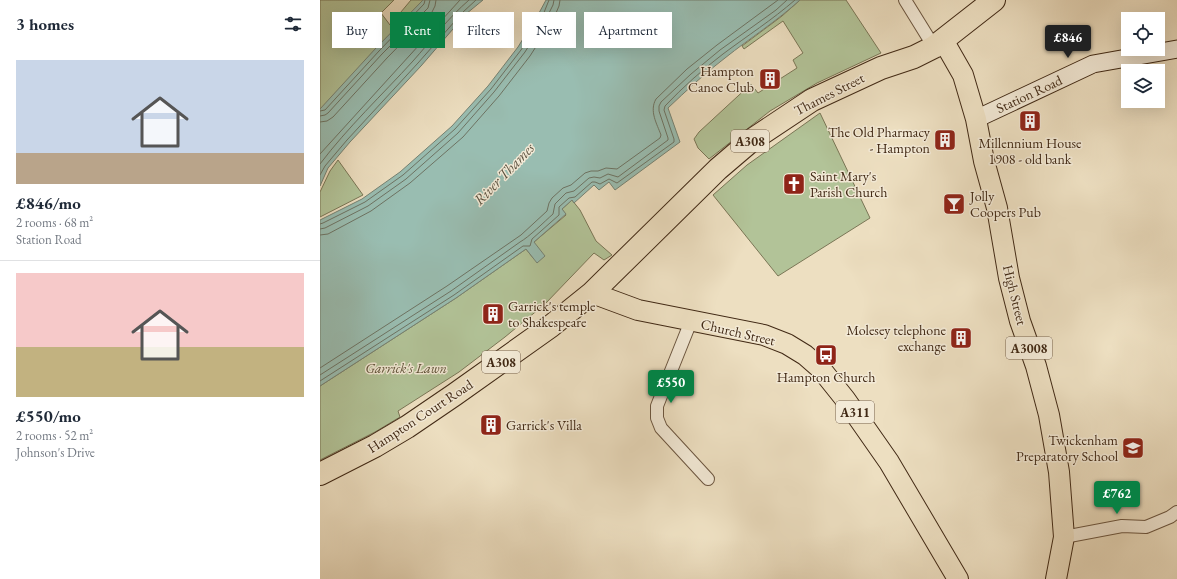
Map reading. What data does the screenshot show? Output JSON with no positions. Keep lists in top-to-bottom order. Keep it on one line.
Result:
{"streets":{"highway":["Thames Street","A308","Hampton Court Road"],"main road":["High Street","Church Street","A3008","A311"],"street":["Station Road"]},"crossings":[["Thames Street","High Street"],["Thames Street","Church Street"],["Thames Street","Hampton Court Road"],["Station Road","High Street"],["Church Street","Hampton Court Road"]],"water":["River Thames"],"parks":["Garrick's Lawn"],"places":{"building":["Hampton Canoe Club","Millennium House 1908 - old bank","The Old Pharmacy - Hampton","Garrick's temple to Shakespeare","Molesey telephone exchange","Garrick's Villa"],"church":["Saint Mary's Parish Church"],"bar":["Jolly Coopers Pub"],"bus stop":["Hampton Church"],"school or university":["Twickenham Preparatory School"]},"page":{"heading":"3 homes","chip":["Buy","Rent","Filters","New","Apartment"],"price":["£846","£550","£762"],"list":[{"name":"£846/mo","note":"2 rooms · 68 m² · Station Road"},{"name":"£550/mo","note":"2 rooms · 52 m² · Johnson's Drive"}]}}
